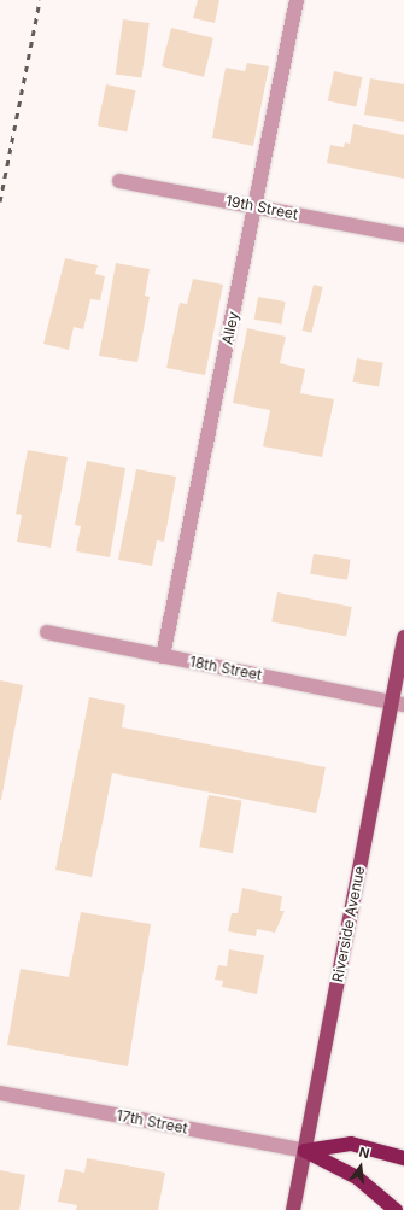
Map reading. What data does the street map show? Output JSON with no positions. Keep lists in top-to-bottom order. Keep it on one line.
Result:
{"streets":{"main road":["Riverside Avenue"],"street":["19th Street","Alley","18th Street","17th Street"]},"crossings":[["19th Street","Alley"],["Alley","18th Street"],["18th Street","Riverside Avenue"],["Riverside Avenue","17th Street"]],"north":"top"}
